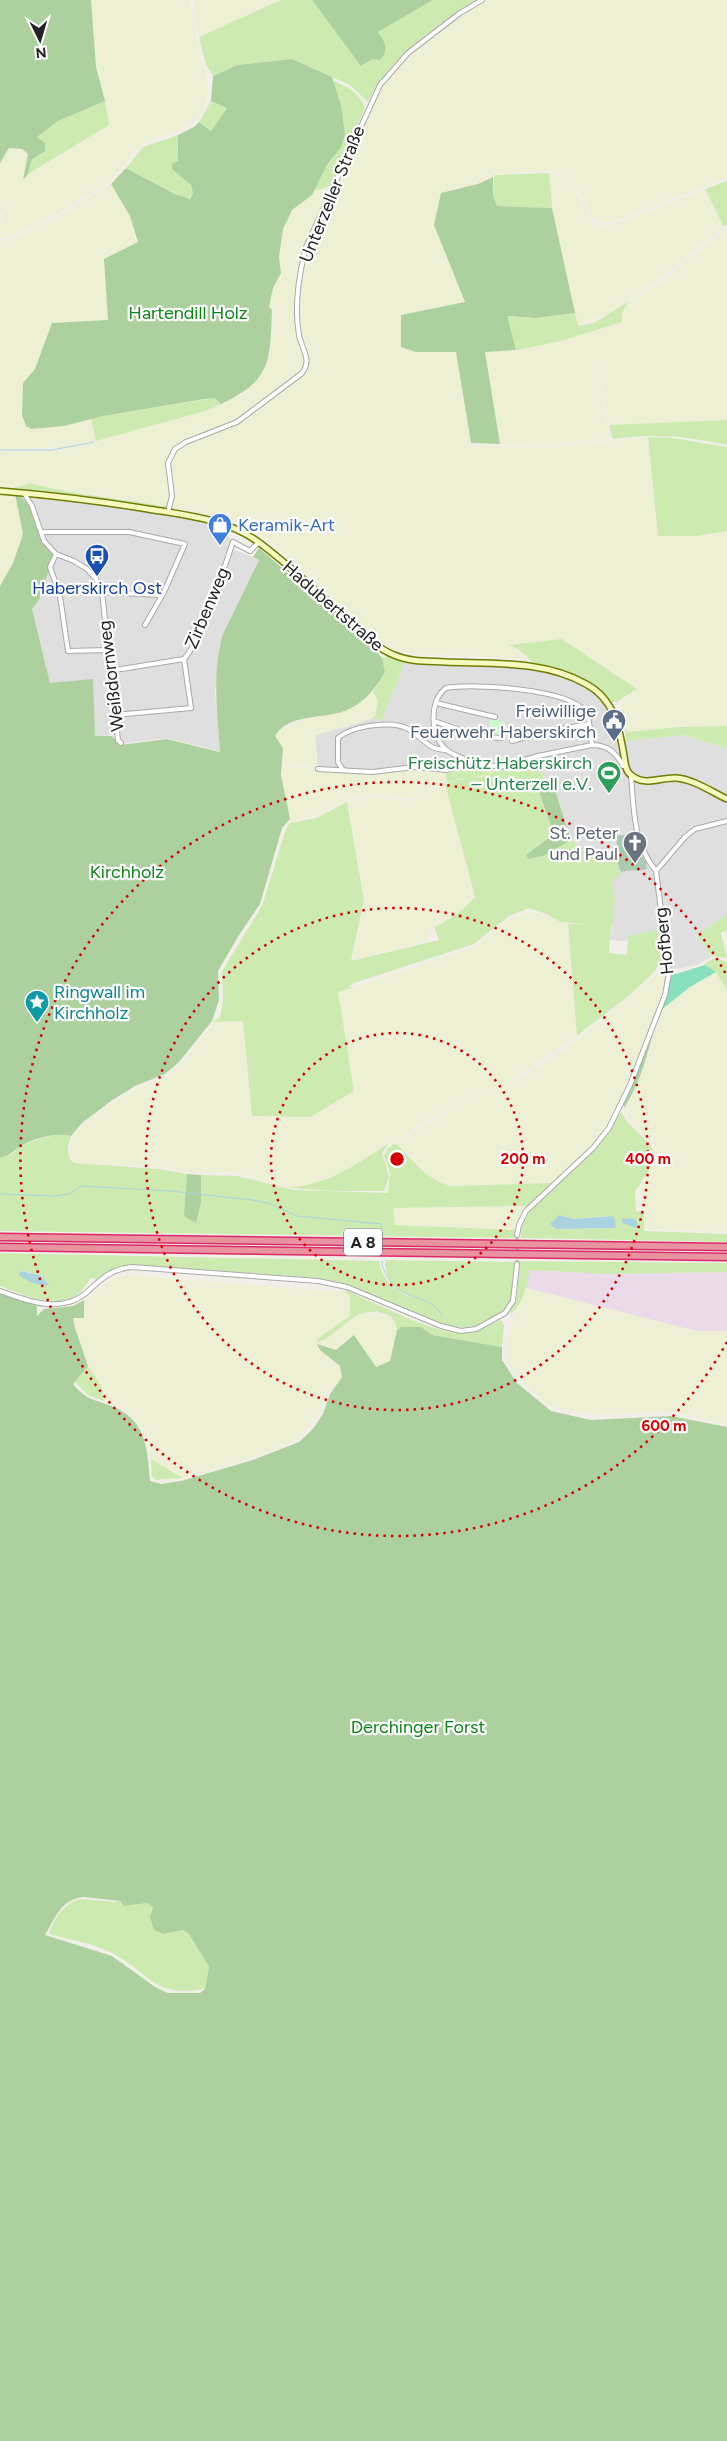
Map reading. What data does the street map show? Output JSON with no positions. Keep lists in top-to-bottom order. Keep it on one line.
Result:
{"streets":{"highway":["A 8"],"street":["Unterzeller Straße","Hadubertstraße","Zirbenweg","Weißdornweg","Hofberg"]},"crossings":[["Unterzeller Straße","Hadubertstraße"],["Hadubertstraße","Zirbenweg"],["Zirbenweg","Weißdornweg"]],"parks":["Hartendill Holz","Kirchholz","Derchinger Forst"],"places":{"shop":["Keramik-Art"],"bus stop":["Haberskirch Ost"],"public building":["Freiwillige Feuerwehr Haberskirch"],"sports":["Freischütz Haberskirch – Unterzell e.V."],"church":["St. Peter und Paul"],"place":["Ringwall im Kirchholz"]},"north":"bottom","rings":["200 m","400 m","600 m"]}
